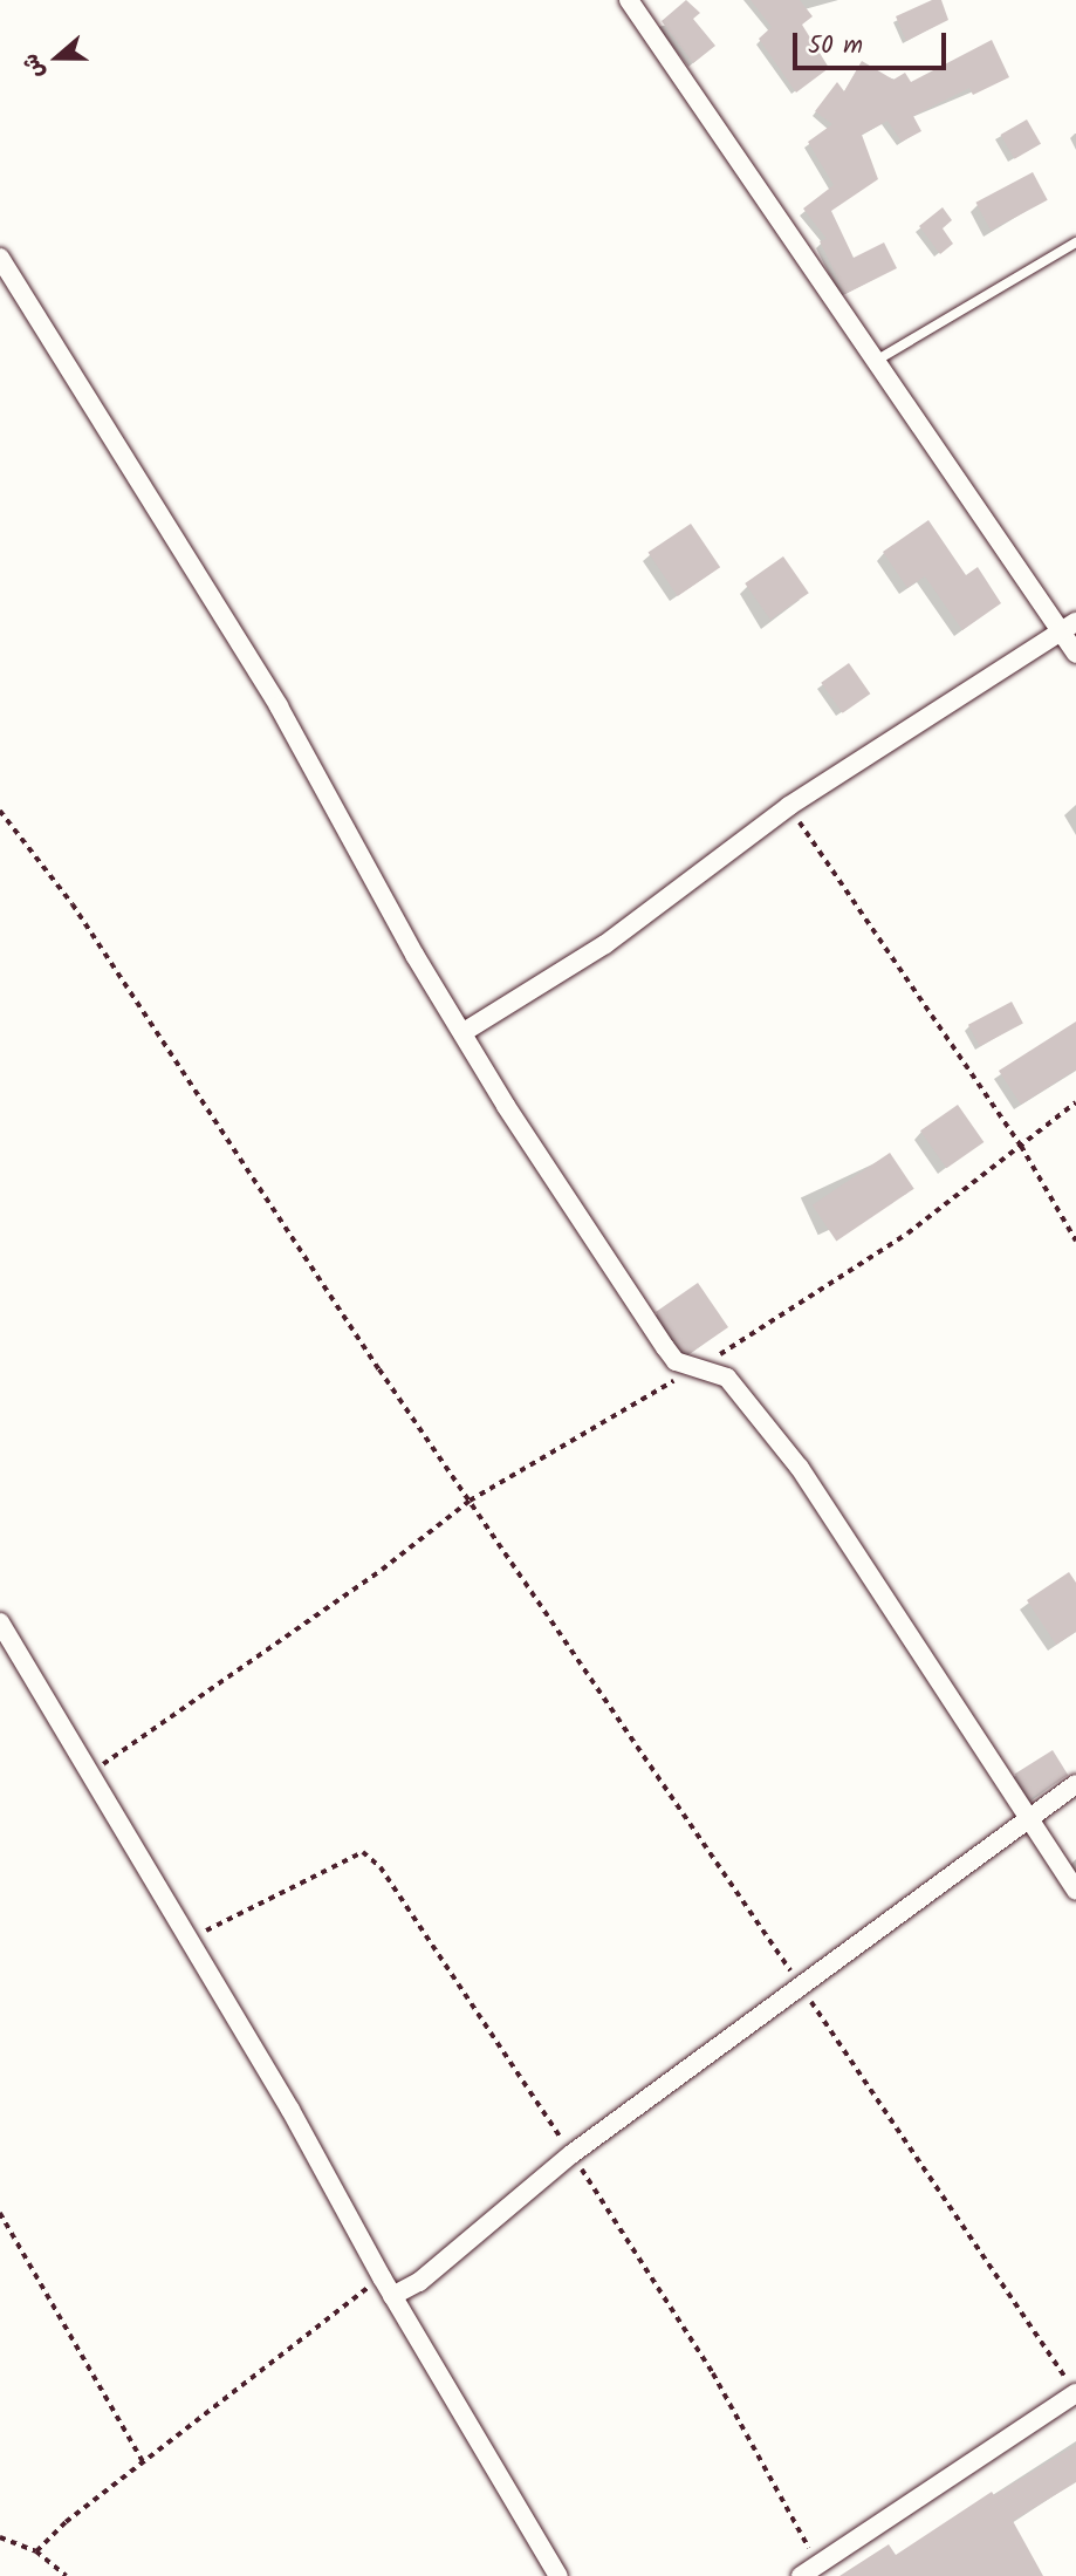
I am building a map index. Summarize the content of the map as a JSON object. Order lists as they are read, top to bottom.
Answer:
{
  "scale_bar": "50 m",
  "north": "left"
}
